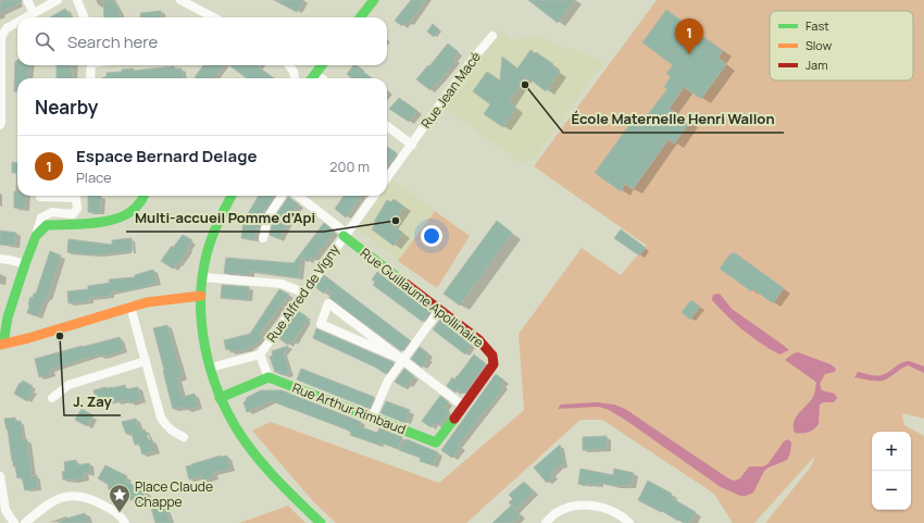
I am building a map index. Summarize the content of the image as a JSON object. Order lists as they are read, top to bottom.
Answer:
{
  "streets": {
    "street": [
      "Rue Jean Macé",
      "Rue Alfred de Vigny",
      "Rue Guillaume Apollinaire",
      "Rue Arthur Rimbaud"
    ]
  },
  "crossings": [
    ["Rue Alfred de Vigny", "Rue Guillaume Apollinaire"],
    ["Rue Guillaume Apollinaire", "Rue Arthur Rimbaud"]
  ],
  "places": {
    "other": ["École Maternelle Henri Wallon", "Multi-accueil Pomme d’Api", "J. Zay"],
    "place": ["Place Claude Chappe"]
  },
  "legend": ["Fast", "Slow", "Jam"],
  "page": {
    "search": "Search here",
    "pins": "1",
    "heading": "Nearby",
    "list": [
      {
        "mark": "1",
        "name": "Espace Bernard Delage",
        "note": "Place",
        "value": "200 m"
      }
    ],
    "map_buttons": ["+", "−"]
  }
}
